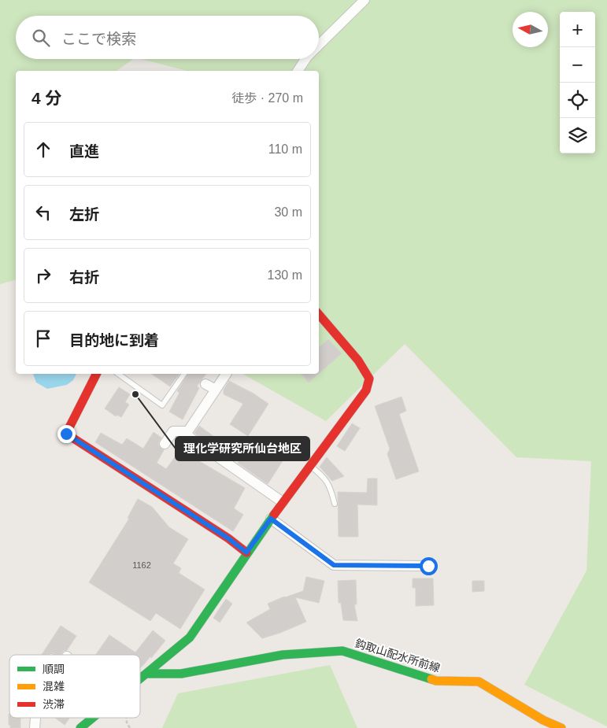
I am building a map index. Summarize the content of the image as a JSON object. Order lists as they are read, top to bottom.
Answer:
{
  "streets": {
    "street": ["鈎取山配水所前線"]
  },
  "places": ["理化学研究所仙台地区"],
  "house_numbers": ["1162"],
  "legend": ["順調", "混雑", "渋滞"],
  "north": "left",
  "page": {
    "map_buttons": ["+", "−"],
    "search": "ここで検索",
    "heading": ["4 分", "徒歩 · 270 m"],
    "list": [
      ["直進", "110 m"],
      ["左折", "30 m"],
      ["右折", "130 m"],
      "目的地に到着"
    ]
  }
}
